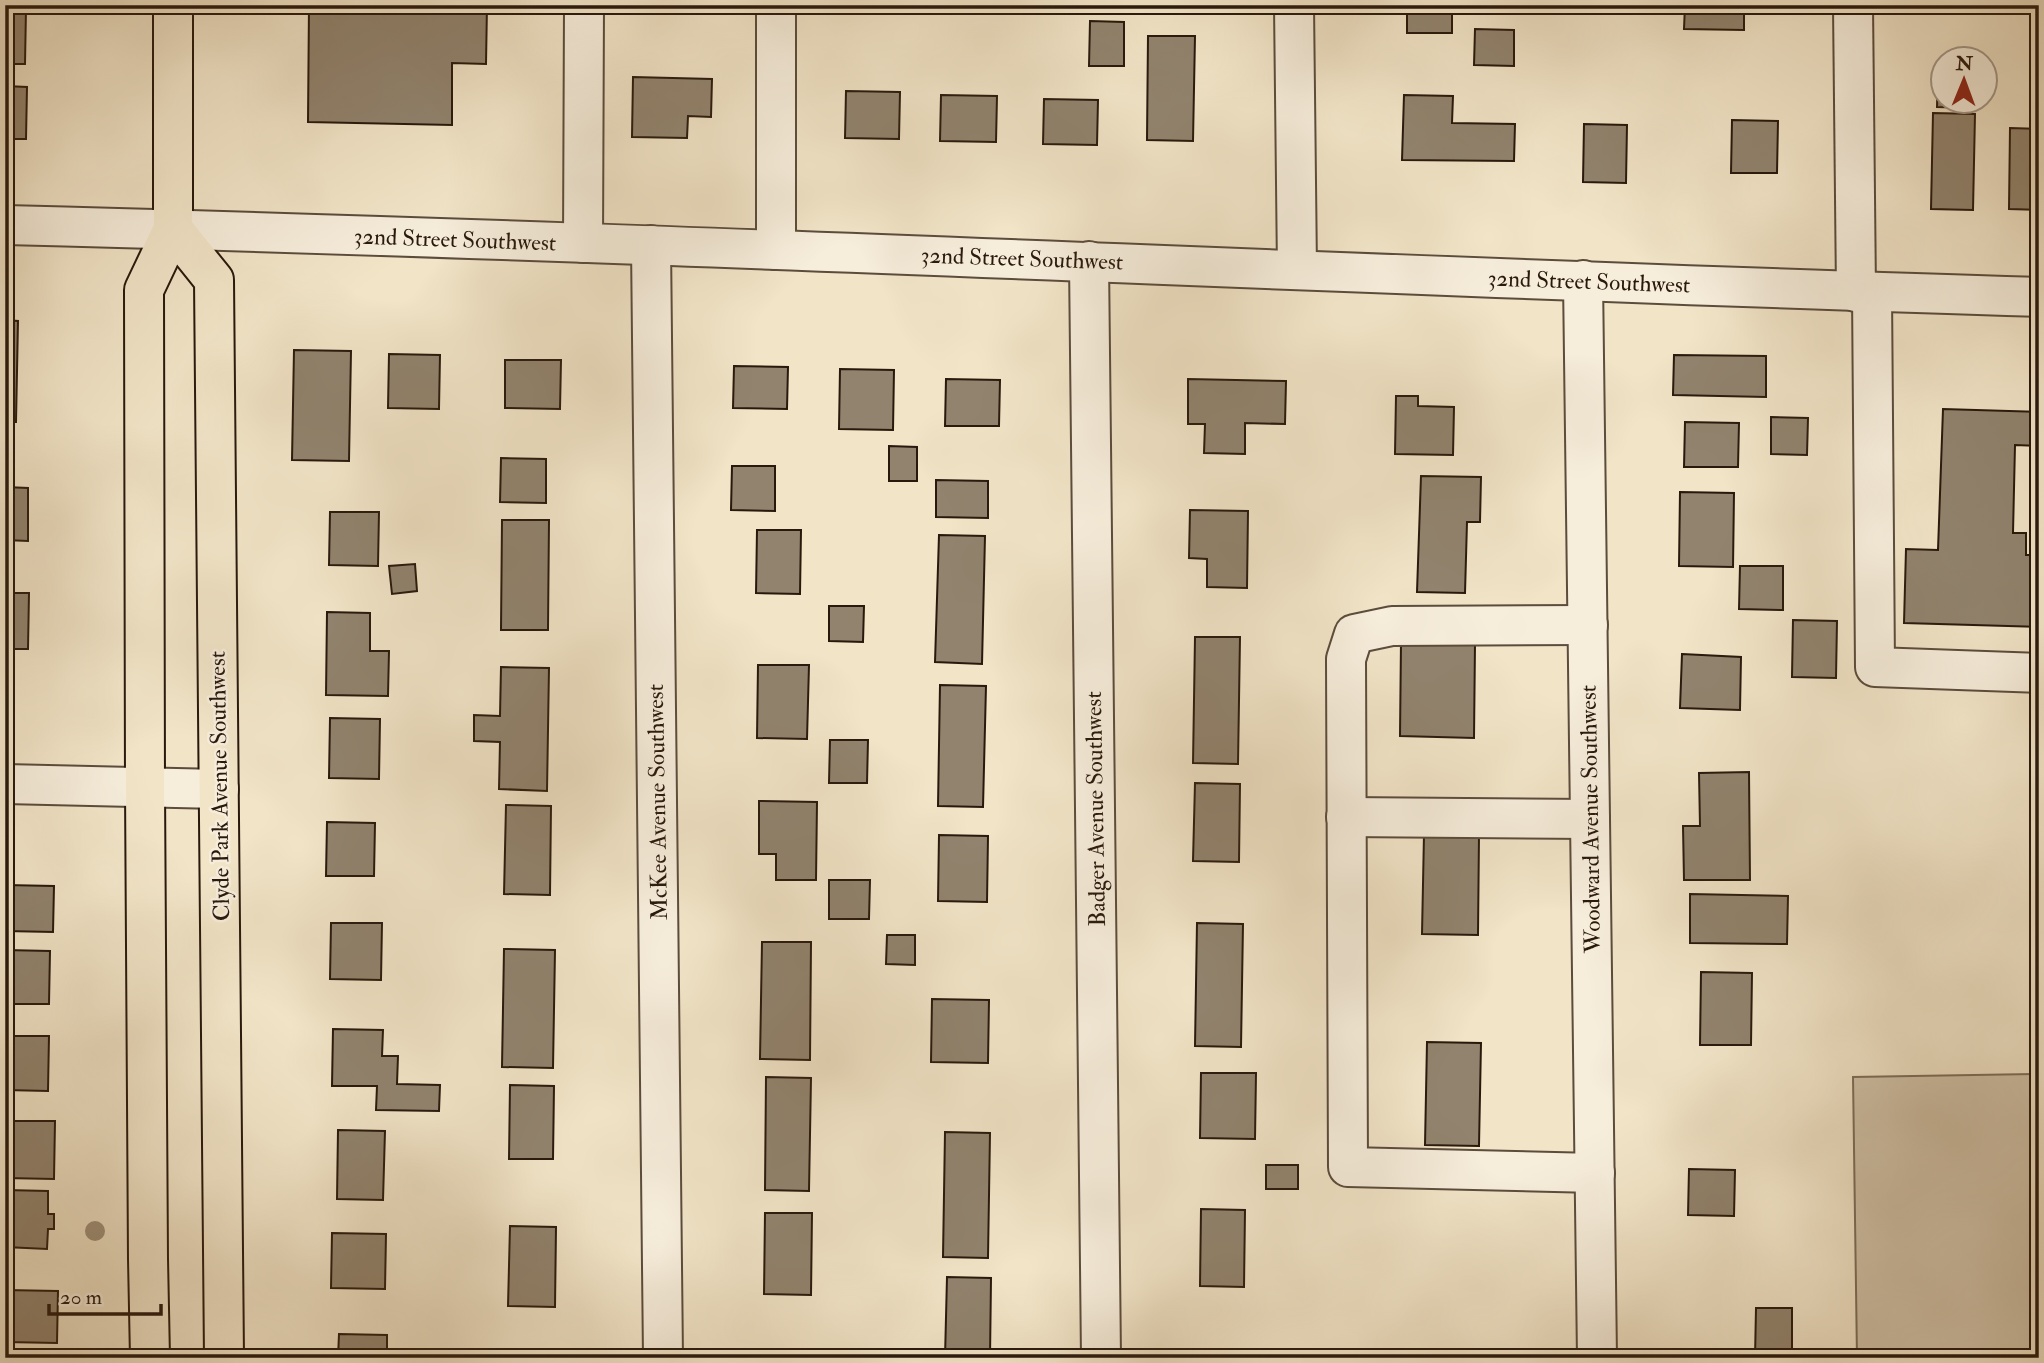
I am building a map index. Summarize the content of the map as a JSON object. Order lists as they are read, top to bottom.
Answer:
{
  "streets": {
    "main road": ["Clyde Park Avenue Southwest"],
    "street": [
      "32nd Street Southwest",
      "McKee Avenue Southwest",
      "Badger Avenue Southwest",
      "Woodward Avenue Southwest"
    ]
  },
  "crossings": [
    ["32nd Street Southwest", "Clyde Park Avenue Southwest"],
    ["32nd Street Southwest", "McKee Avenue Southwest"],
    ["32nd Street Southwest", "Badger Avenue Southwest"],
    ["32nd Street Southwest", "Woodward Avenue Southwest"]
  ],
  "scale_bar": "20 m",
  "north": "top"
}
